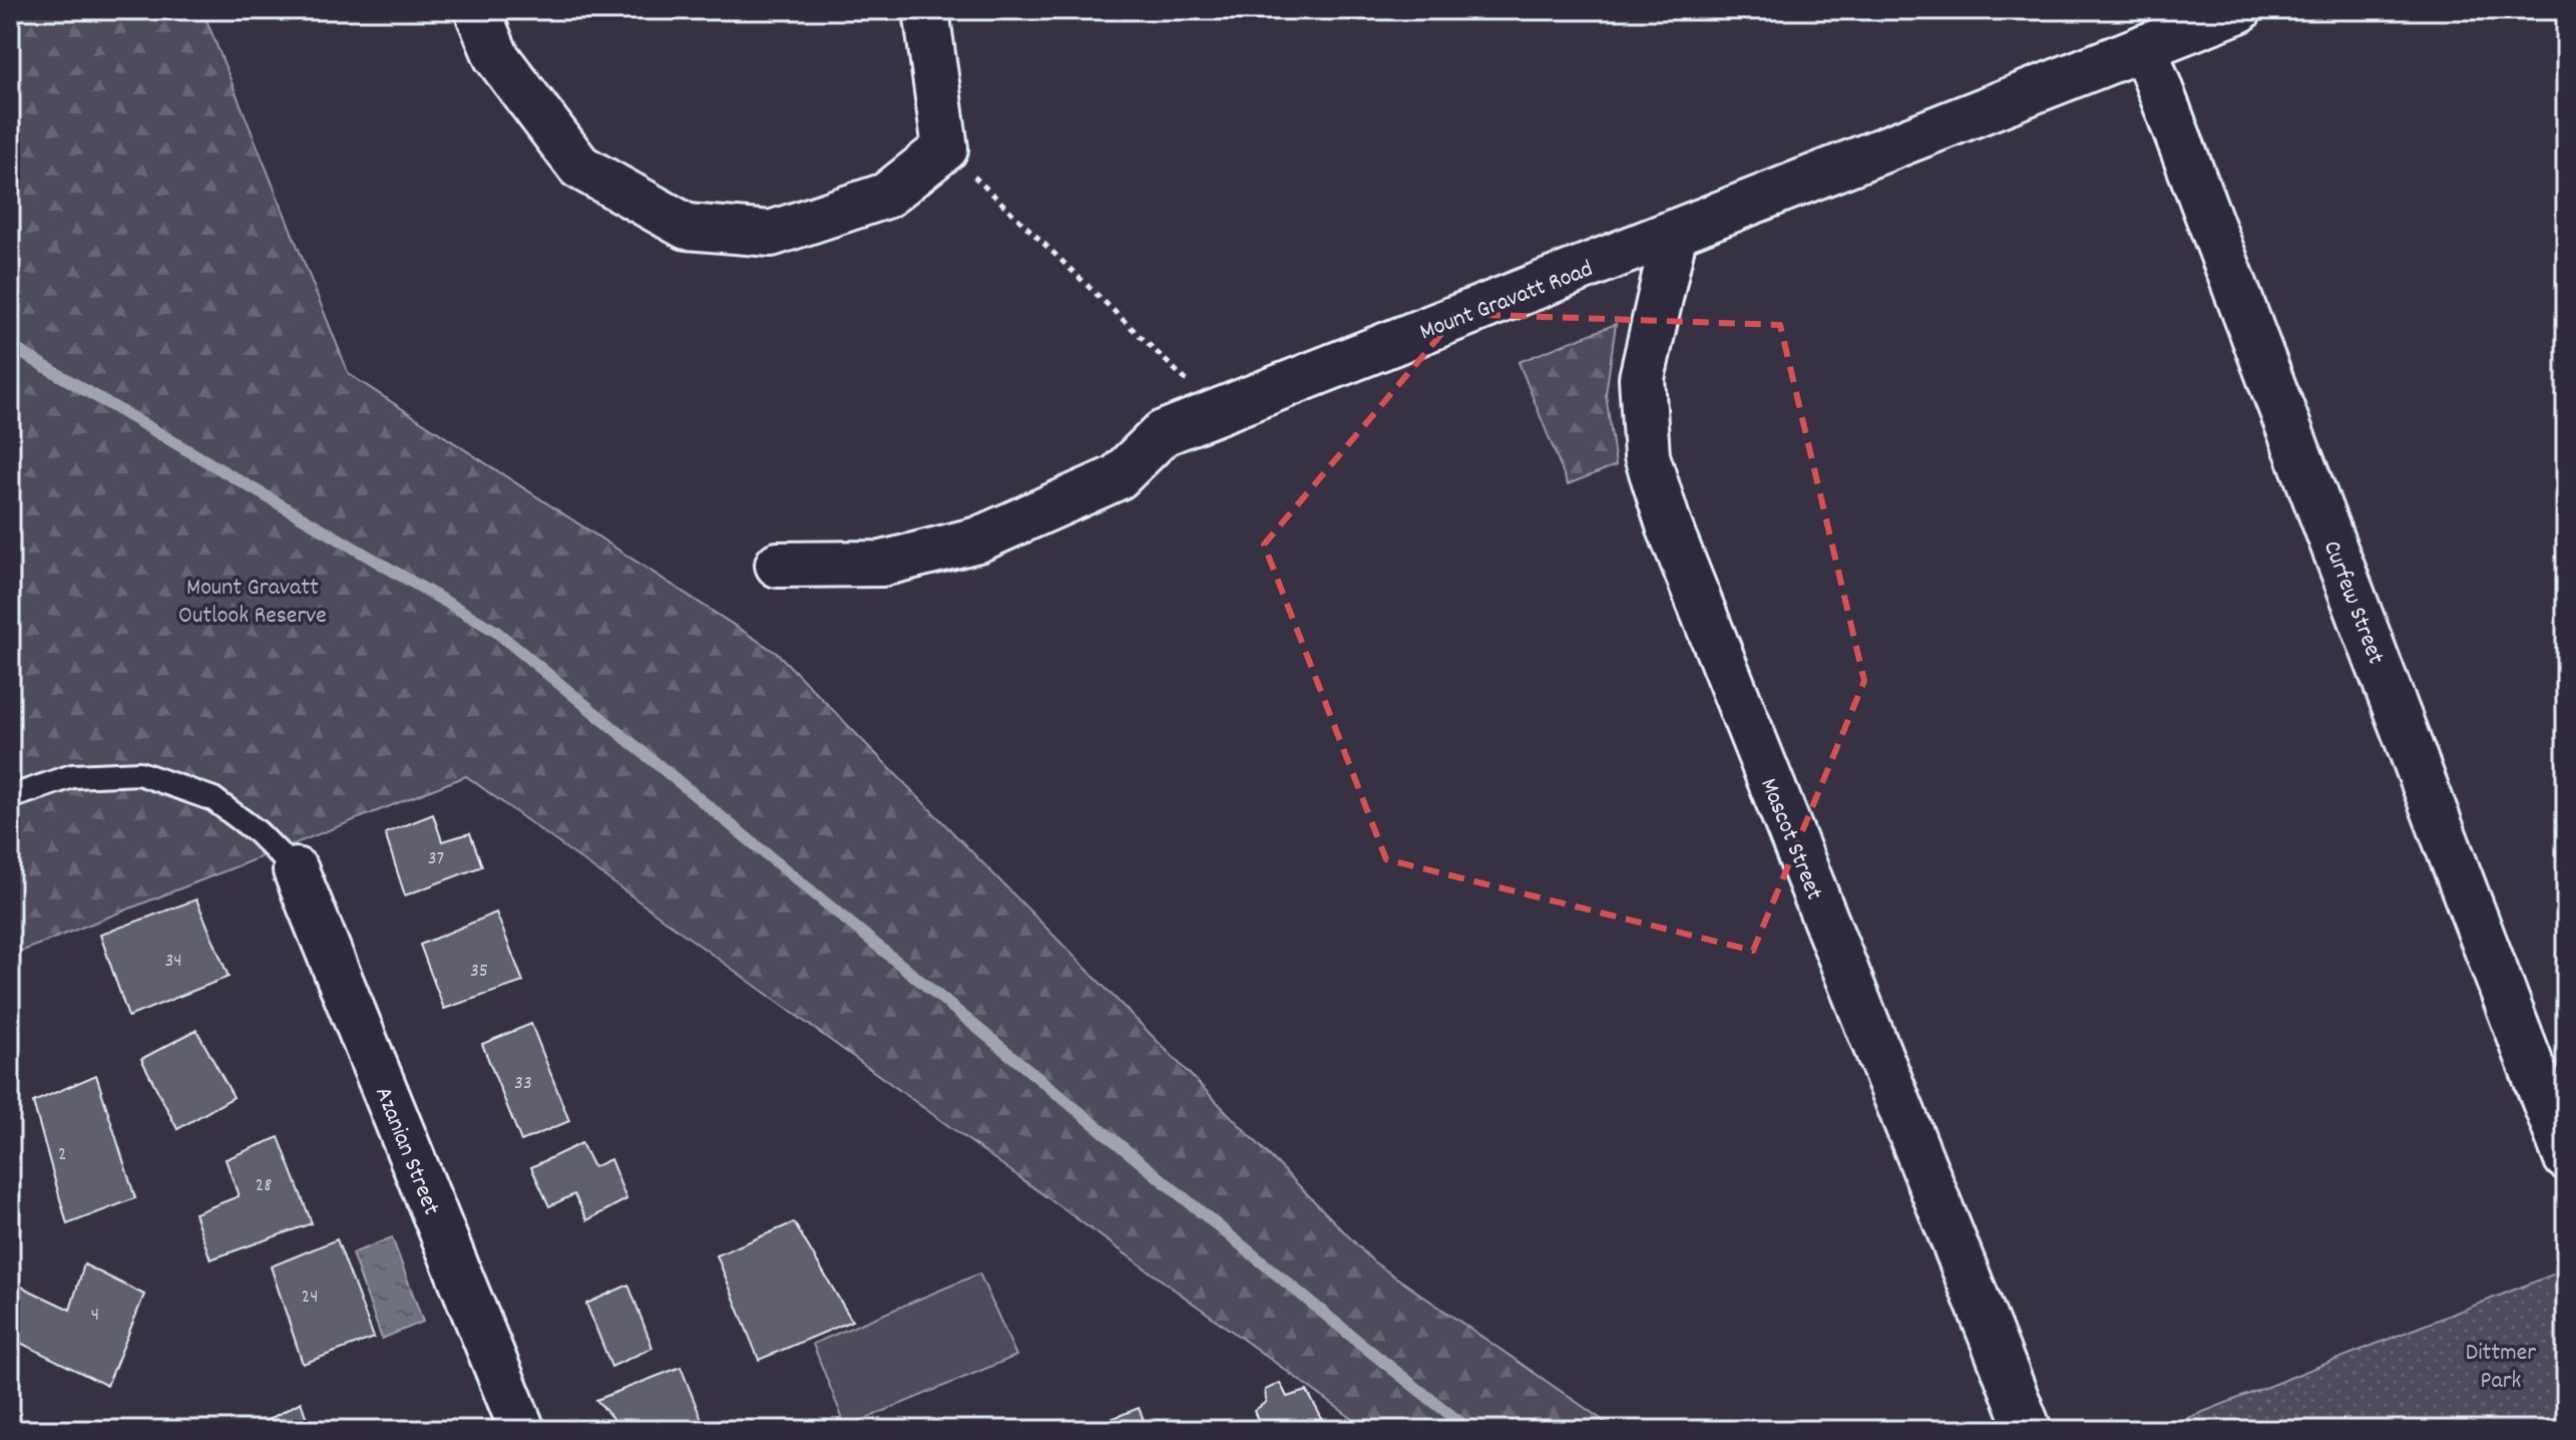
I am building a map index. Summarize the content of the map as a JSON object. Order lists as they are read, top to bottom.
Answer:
{
  "streets": {
    "street": [
      "Mount Gravatt Road",
      "Curfew Street",
      "Mascot Street",
      "Azanian Street"
    ]
  },
  "crossings": [
    ["Mount Gravatt Road", "Curfew Street"],
    ["Mount Gravatt Road", "Mascot Street"]
  ],
  "parks": ["Mount Gravatt Outlook Reserve", "Dittmer Park"],
  "house_numbers": [
    "37",
    "34",
    "35",
    "33",
    "2",
    "28",
    "24",
    "4"
  ]
}
